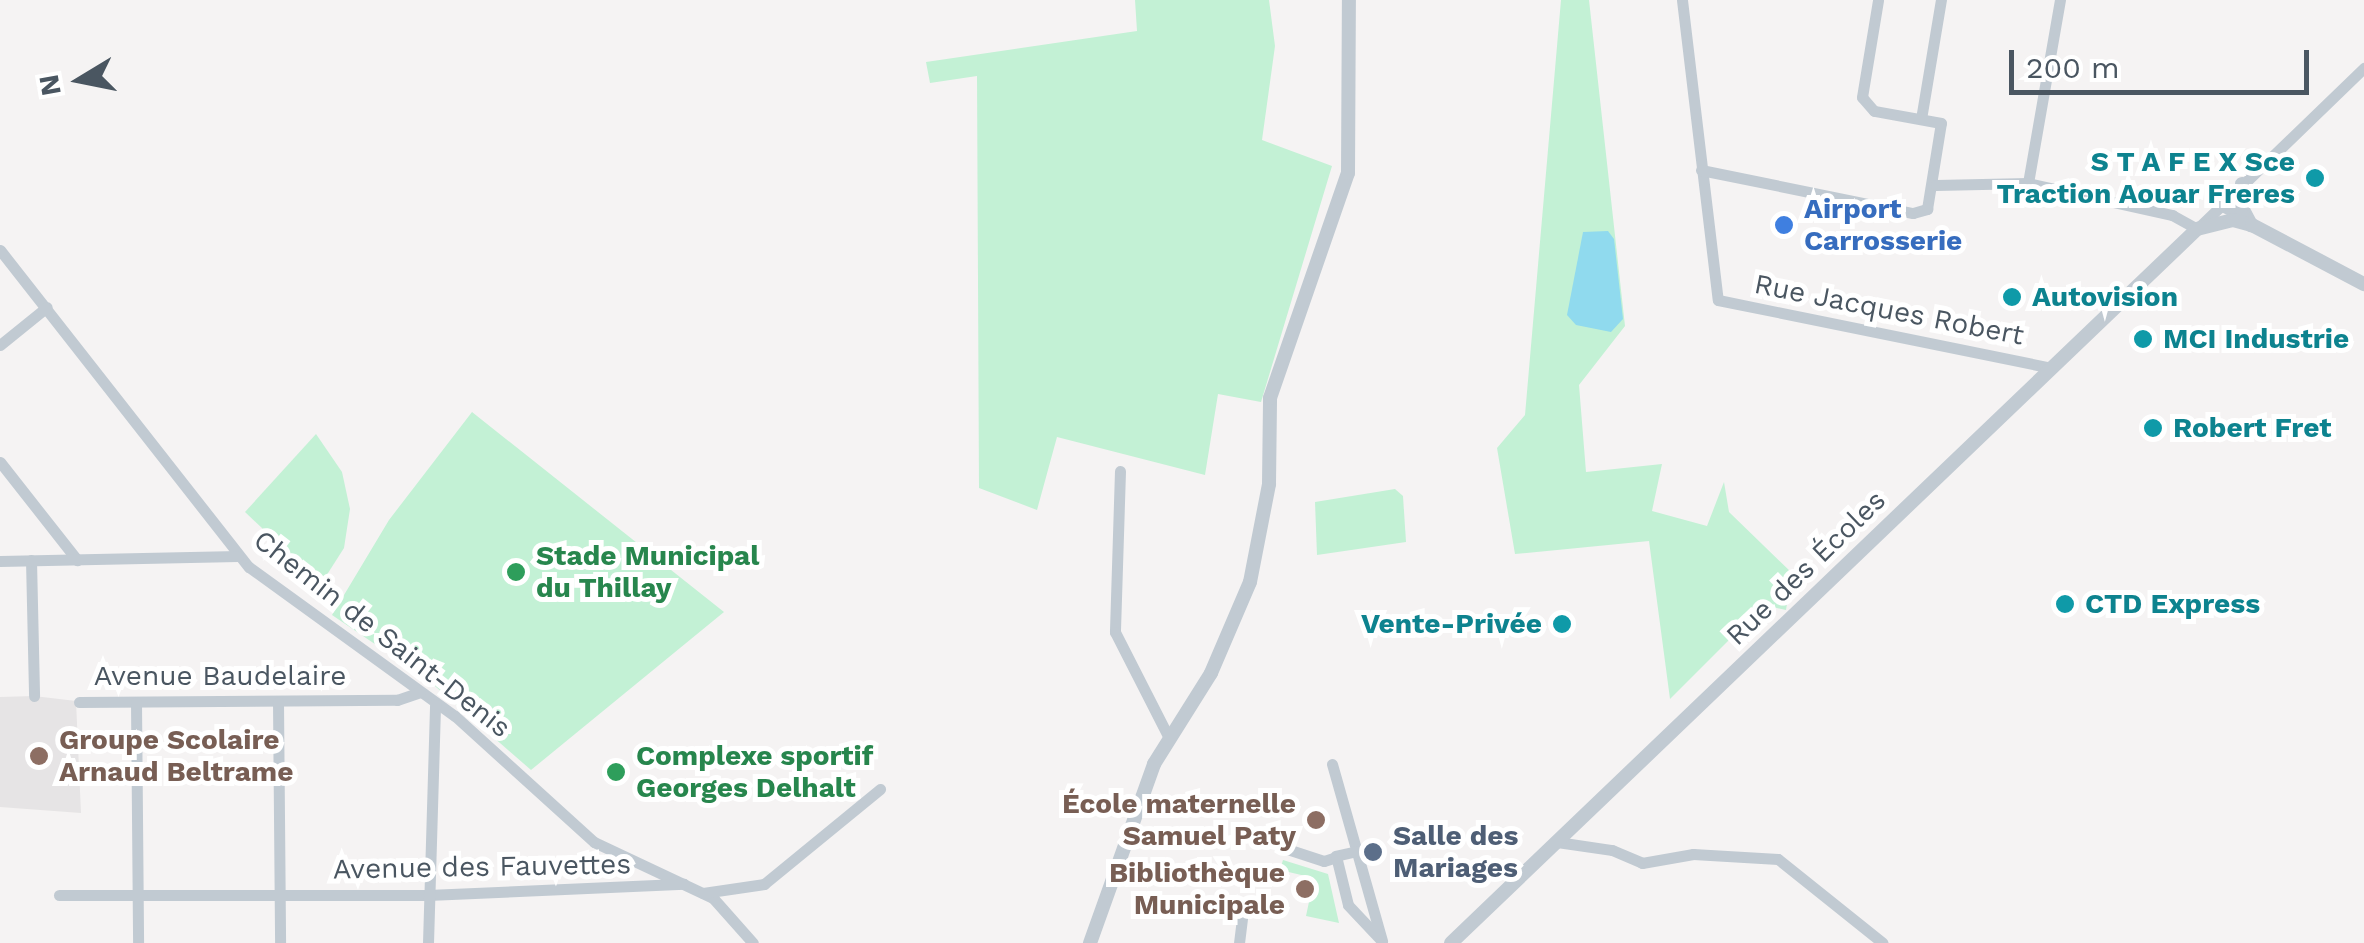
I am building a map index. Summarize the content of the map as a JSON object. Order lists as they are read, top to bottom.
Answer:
{
  "streets": {
    "street": [
      "Rue Jacques Robert",
      "Rue des Écoles",
      "Chemin de Saint-Denis",
      "Avenue Baudelaire",
      "Avenue des Fauvettes"
    ]
  },
  "crossings": [
    ["Rue Jacques Robert", "Rue des Écoles"],
    ["Chemin de Saint-Denis", "Avenue Baudelaire"],
    ["Chemin de Saint-Denis", "Avenue des Fauvettes"]
  ],
  "places": [
    "S T A F E X Sce Traction Aouar Freres",
    "Airport Carrosserie",
    "Autovision",
    "MCI Industrie",
    "Robert Fret",
    "Stade Municipal du Thillay",
    "CTD Express",
    "Vente-Privée",
    "Groupe Scolaire Arnaud Beltrame",
    "Complexe sportif Georges Delhalt",
    "École maternelle Samuel Paty",
    "Salle des Mariages",
    "Bibliothèque Municipale"
  ],
  "scale_bar": "200 m",
  "north": "left"
}
